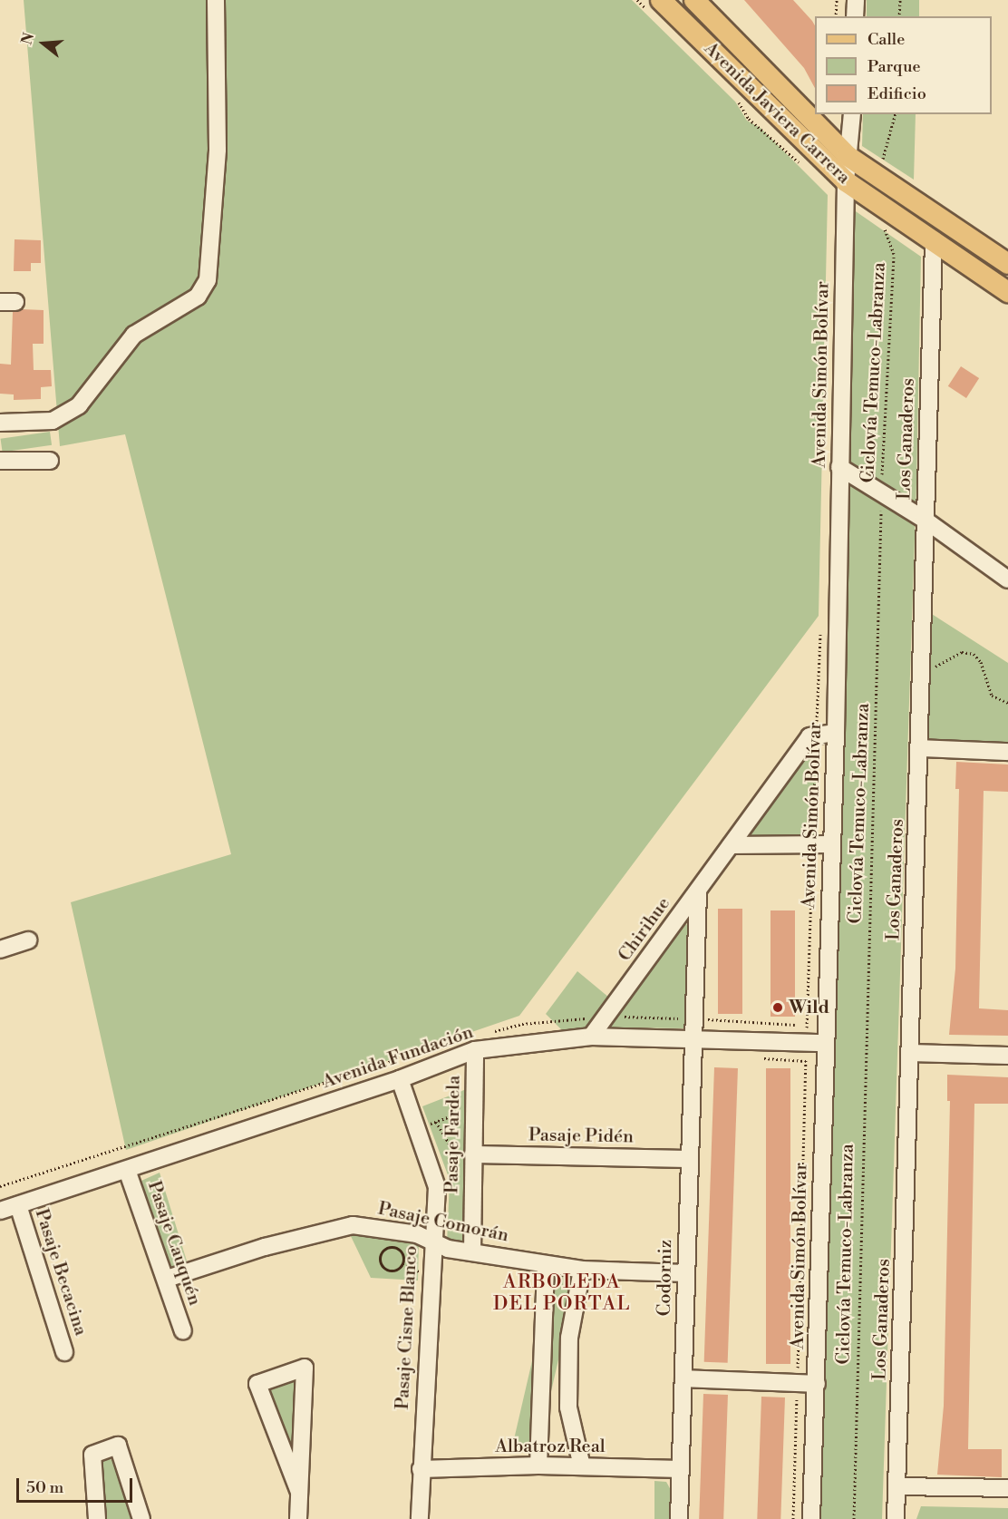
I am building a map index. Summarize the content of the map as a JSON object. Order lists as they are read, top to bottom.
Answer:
{
  "streets": {
    "main road": ["Avenida Javiera Carrera"],
    "street": [
      "Avenida Simón Bolívar",
      "Los Ganaderos",
      "Chirihue",
      "Avenida Fundación",
      "Pasaje Fardela",
      "Pasaje Pidén",
      "Pasaje Comorán",
      "Pasaje Cauquén",
      "Pasaje Becacina",
      "Codorniz",
      "Pasaje Cisne Blanco",
      "Albatroz Real"
    ],
    "path": ["Ciclovía Temuco-Labranza"]
  },
  "crossings": [
    ["Avenida Javiera Carrera", "Ciclovía Temuco-Labranza"],
    ["Avenida Javiera Carrera", "Avenida Simón Bolívar"],
    ["Avenida Javiera Carrera", "Los Ganaderos"],
    ["Avenida Simón Bolívar", "Chirihue"],
    ["Avenida Simón Bolívar", "Avenida Fundación"],
    ["Chirihue", "Avenida Fundación"],
    ["Chirihue", "Codorniz"],
    ["Avenida Fundación", "Pasaje Fardela"],
    ["Avenida Fundación", "Pasaje Cauquén"],
    ["Avenida Fundación", "Pasaje Becacina"],
    ["Avenida Fundación", "Codorniz"],
    ["Avenida Fundación", "Pasaje Cisne Blanco"],
    ["Pasaje Fardela", "Pasaje Pidén"],
    ["Pasaje Fardela", "Pasaje Comorán"],
    ["Pasaje Pidén", "Codorniz"],
    ["Pasaje Comorán", "Pasaje Cauquén"],
    ["Pasaje Comorán", "Codorniz"],
    ["Pasaje Comorán", "Pasaje Cisne Blanco"],
    ["Codorniz", "Albatroz Real"],
    ["Pasaje Cisne Blanco", "Albatroz Real"]
  ],
  "districts": ["ARBOLEDA DEL PORTAL"],
  "places": ["Wild"],
  "legend": ["Calle", "Parque", "Edificio"],
  "scale_bar": "50 m",
  "north": "left"
}
